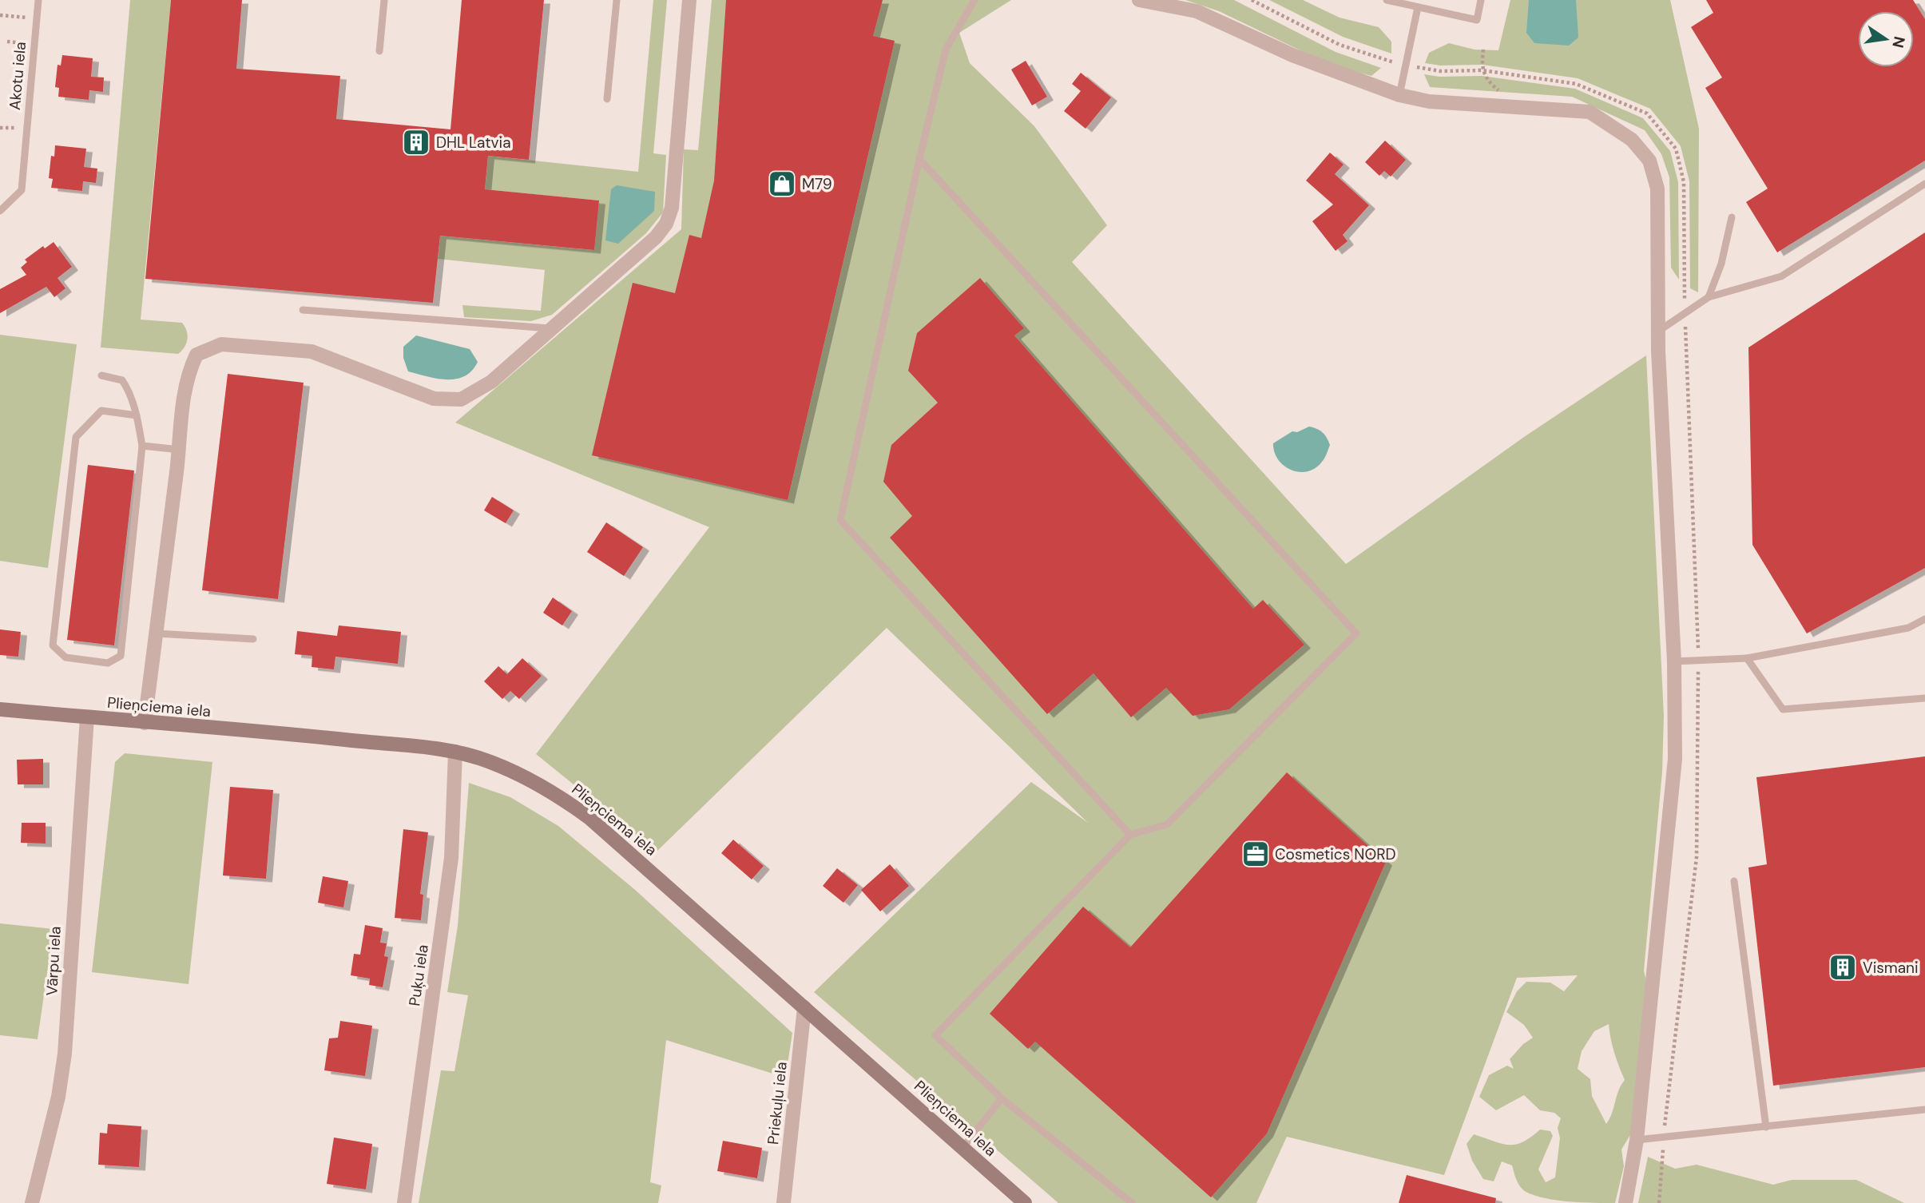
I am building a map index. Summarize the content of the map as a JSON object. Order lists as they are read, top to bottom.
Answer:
{
  "streets": {
    "main road": ["Plieņciema iela"],
    "street": ["Vārpu iela", "Puķu iela", "Priekuļu iela"],
    "lane": ["Akotu iela"]
  },
  "crossings": [
    ["Plieņciema iela", "Vārpu iela"],
    ["Plieņciema iela", "Puķu iela"],
    ["Plieņciema iela", "Priekuļu iela"]
  ],
  "places": {
    "building": ["DHL Latvia", "Vismani"],
    "shop": ["M79"],
    "office": ["Cosmetics NORD"]
  },
  "north": "right"
}
